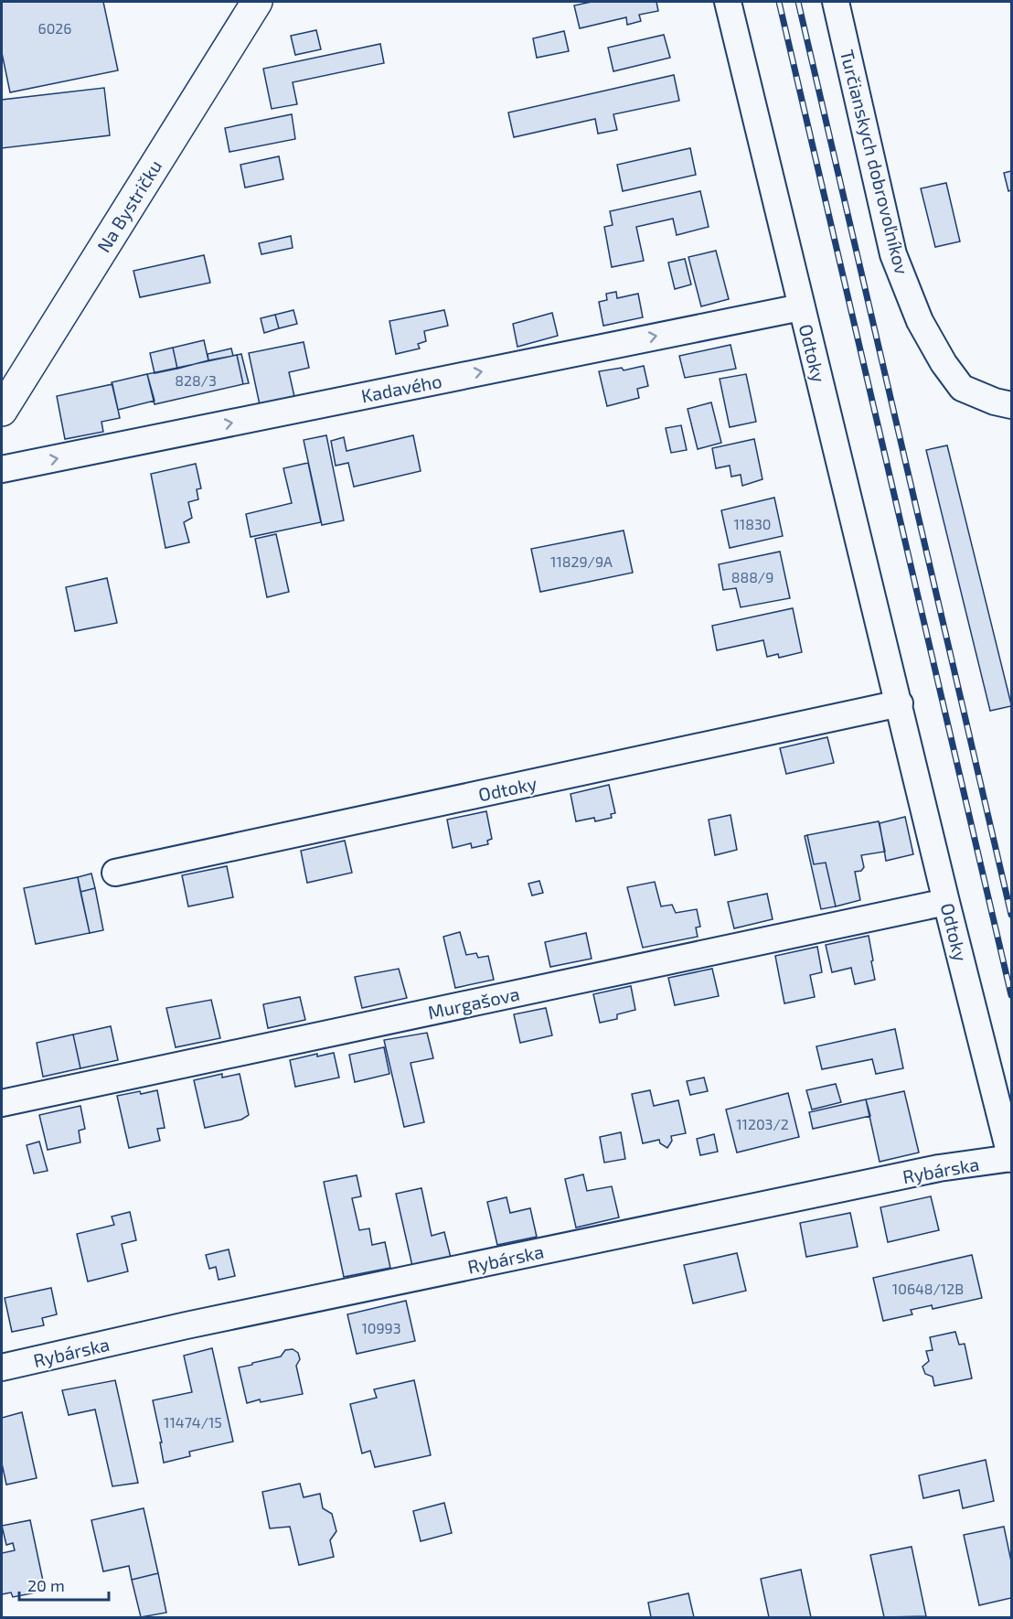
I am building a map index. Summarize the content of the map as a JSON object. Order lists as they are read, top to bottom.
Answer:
{
  "streets": {
    "street": [
      "Turčianskych dobrovoľníkov",
      "Na Bystričku",
      "Odtoky",
      "Kadavého",
      "Murgašova",
      "Rybárska"
    ]
  },
  "crossings": [
    ["Odtoky", "Kadavého"],
    ["Odtoky", "Murgašova"],
    ["Odtoky", "Rybárska"]
  ],
  "one_way": ["Kadavého"],
  "house_numbers": [
    "6026",
    "828/3",
    "11830",
    "11829/9A",
    "888/9",
    "11203/2",
    "10648/12B",
    "10993",
    "11474/15"
  ],
  "scale_bar": "20 m"
}
